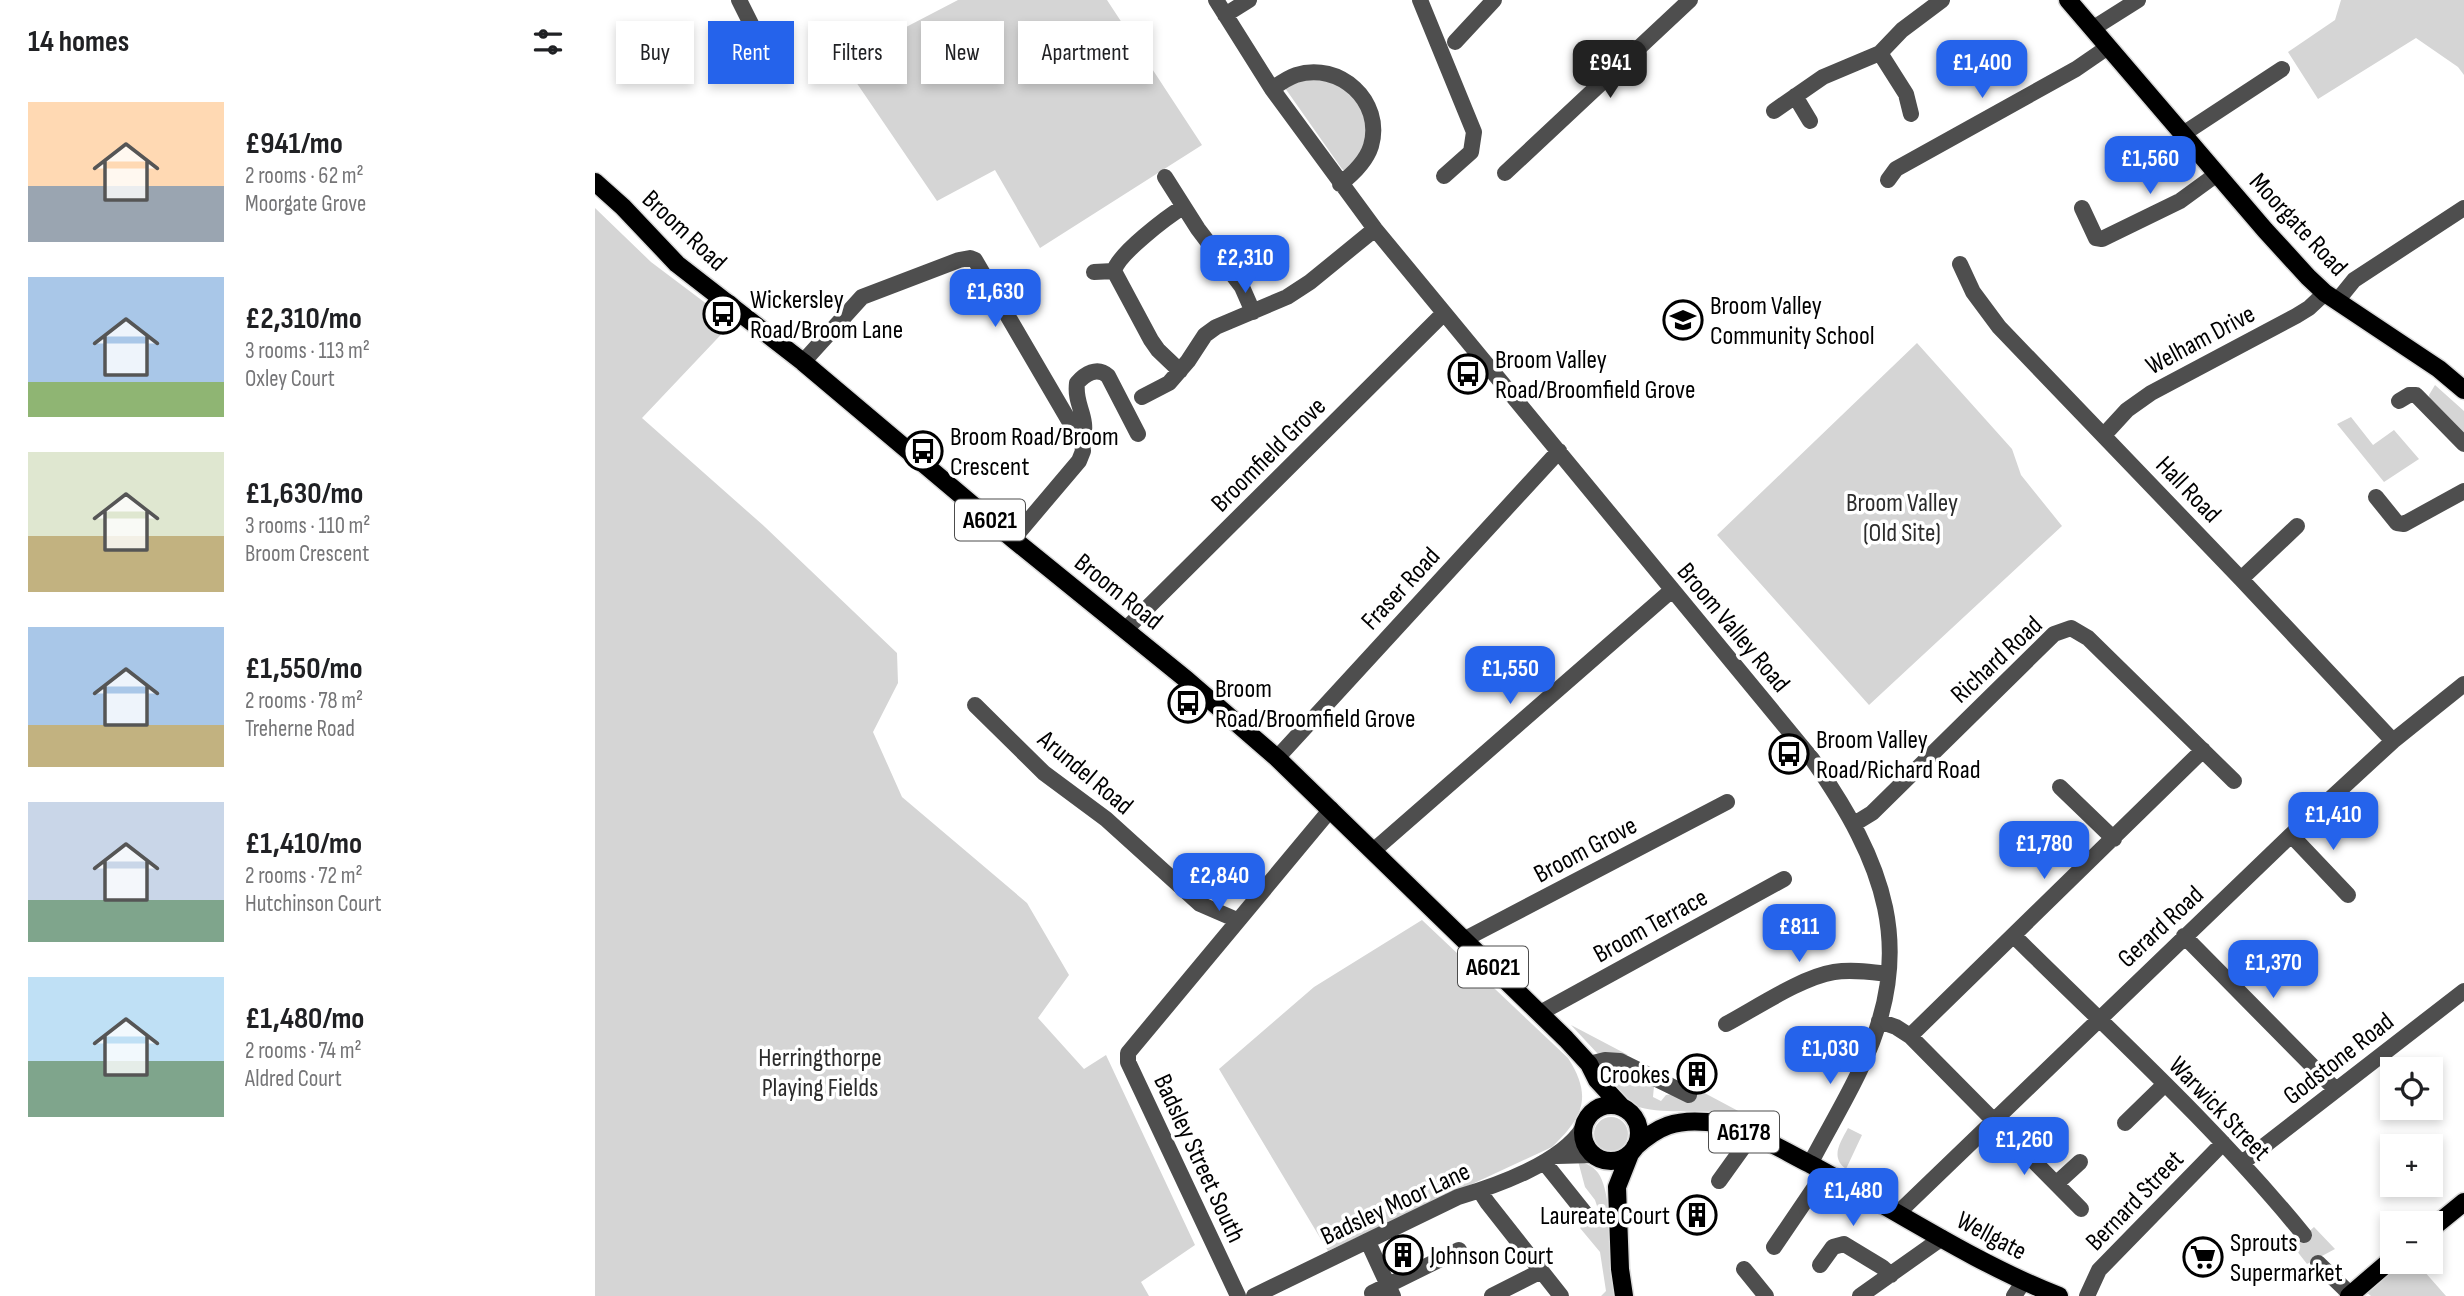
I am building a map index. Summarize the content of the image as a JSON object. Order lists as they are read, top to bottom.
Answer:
{
  "streets": {
    "main road": [
      "Moorgate Road",
      "Broom Road",
      "A6021",
      "A6178",
      "Wellgate"
    ],
    "street": [
      "Welham Drive",
      "Broomfield Grove",
      "Hall Road",
      "Fraser Road",
      "Broom Valley Road",
      "Richard Road",
      "Arundel Road",
      "Broom Grove",
      "Broom Terrace",
      "Gerard Road",
      "Godstone Road",
      "Warwick Street",
      "Badsley Street South",
      "Bernard Street",
      "Badsley Moor Lane"
    ]
  },
  "crossings": [
    ["Moorgate Road", "Welham Drive"],
    ["Broom Road", "Broomfield Grove"],
    ["Broom Road", "Fraser Road"],
    ["Broom Road", "Broom Grove"],
    ["Broom Road", "Broom Terrace"],
    ["Broom Road", "Badsley Moor Lane"],
    ["Broom Road", "Wellgate"],
    ["Welham Drive", "Hall Road"],
    ["Broomfield Grove", "Broom Valley Road"],
    ["Hall Road", "Gerard Road"],
    ["Fraser Road", "Broom Valley Road"],
    ["Broom Valley Road", "Richard Road"],
    ["Broom Valley Road", "Wellgate"],
    ["Arundel Road", "Badsley Street South"],
    ["Gerard Road", "Warwick Street"],
    ["Gerard Road", "Wellgate"],
    ["Godstone Road", "Warwick Street"],
    ["Warwick Street", "Bernard Street"],
    ["Badsley Moor Lane", "Wellgate"]
  ],
  "parks": ["Broom Valley (Old Site)", "Herringthorpe Playing Fields"],
  "places": {
    "bus stop": [
      "Wickersley Road/Broom Lane",
      "Broom Valley Road/Broomfield Grove",
      "Broom Road/Broom Crescent",
      "Broom Road/Broomfield Grove",
      "Broom Valley Road/Richard Road"
    ],
    "school or university": ["Broom Valley Community School"],
    "building": ["Crookes", "Laureate Court", "Johnson Court"],
    "supermarket": ["Sprouts Supermarket"]
  },
  "page": {
    "heading": "14 homes",
    "chip": [
      "Buy",
      "Rent",
      "Filters",
      "New",
      "Apartment"
    ],
    "price": [
      "£941",
      "£1,400",
      "£1,560",
      "£2,310",
      "£1,630",
      "£1,550",
      "£1,410",
      "£1,780",
      "£2,840",
      "£811",
      "£1,370",
      "£1,030",
      "£1,260",
      "£1,480"
    ],
    "list": [
      {
        "name": "£941/mo",
        "note": "2 rooms · 62 m² · Moorgate Grove"
      },
      {
        "name": "£2,310/mo",
        "note": "3 rooms · 113 m² · Oxley Court"
      },
      {
        "name": "£1,630/mo",
        "note": "3 rooms · 110 m² · Broom Crescent"
      },
      {
        "name": "£1,550/mo",
        "note": "2 rooms · 78 m² · Treherne Road"
      },
      {
        "name": "£1,410/mo",
        "note": "2 rooms · 72 m² · Hutchinson Court"
      },
      {
        "name": "£1,480/mo",
        "note": "2 rooms · 74 m² · Aldred Court"
      }
    ],
    "map_buttons": ["+", "−"]
  }
}
